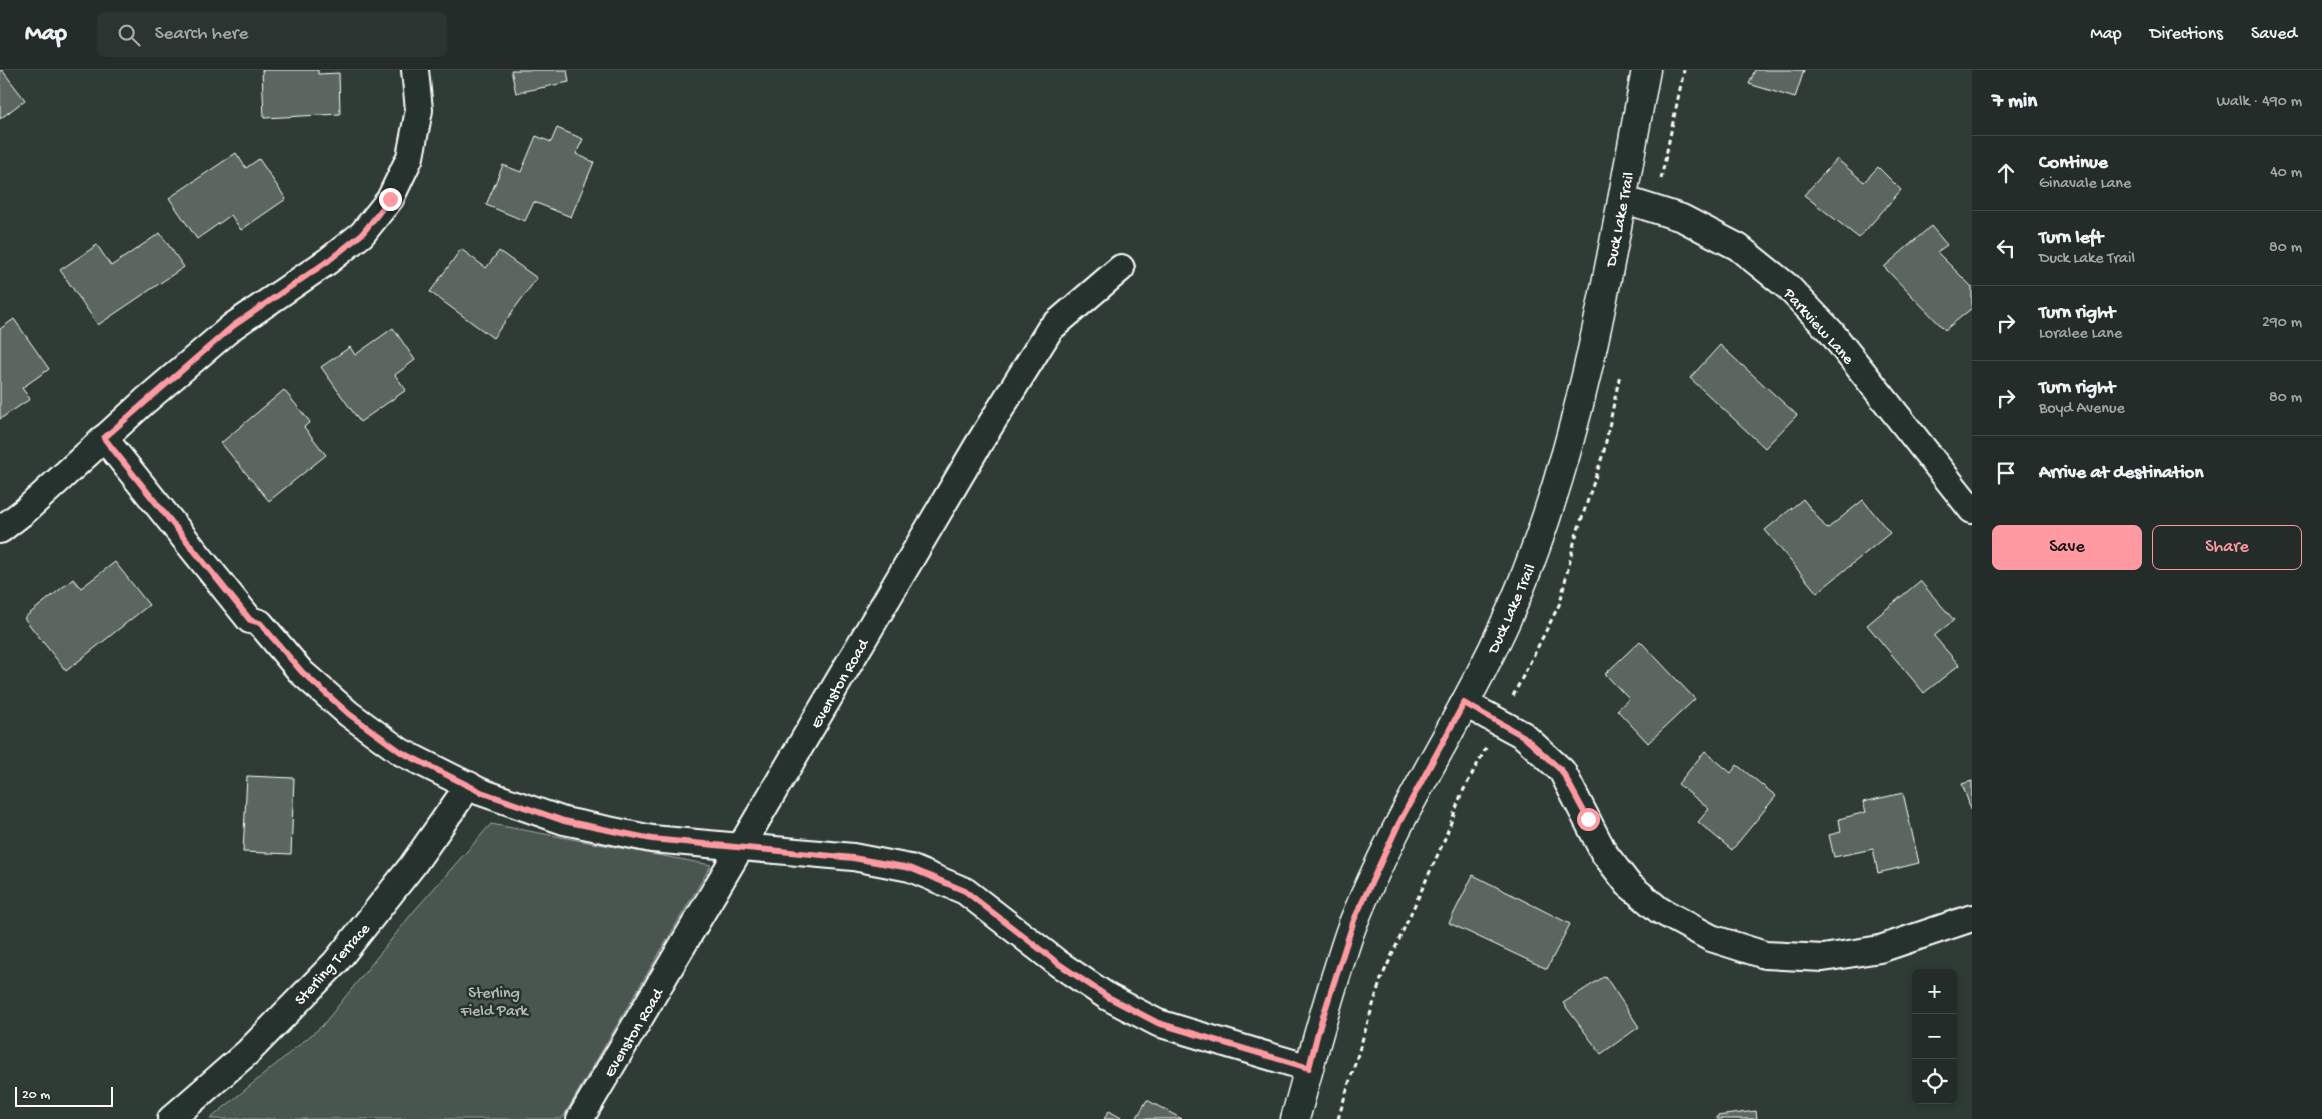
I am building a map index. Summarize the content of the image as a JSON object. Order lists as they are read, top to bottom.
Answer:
{
  "streets": {
    "street": [
      "Duck Lake Trail",
      "Parkview Lane",
      "Evenston Road",
      "Sterling Terrace"
    ]
  },
  "crossings": [
    ["Duck Lake Trail", "Parkview Lane"]
  ],
  "parks": ["Sterling Field Park"],
  "scale_bar": "20 m",
  "page": {
    "header": "Map",
    "search": "Search here",
    "nav": ["Map", "Directions", "Saved"],
    "heading": ["7 min", "Walk · 490 m"],
    "list": [
      ["Continue", "Ginavale Lane", "40 m"],
      ["Turn left", "Duck Lake Trail", "80 m"],
      ["Turn right", "Loralee Lane", "290 m"],
      ["Turn right", "Boyd Avenue", "80 m"],
      "Arrive at destination"
    ],
    "buttons": ["Save", "Share"],
    "map_buttons": ["+", "−"],
    "scale": "20 m"
  }
}
